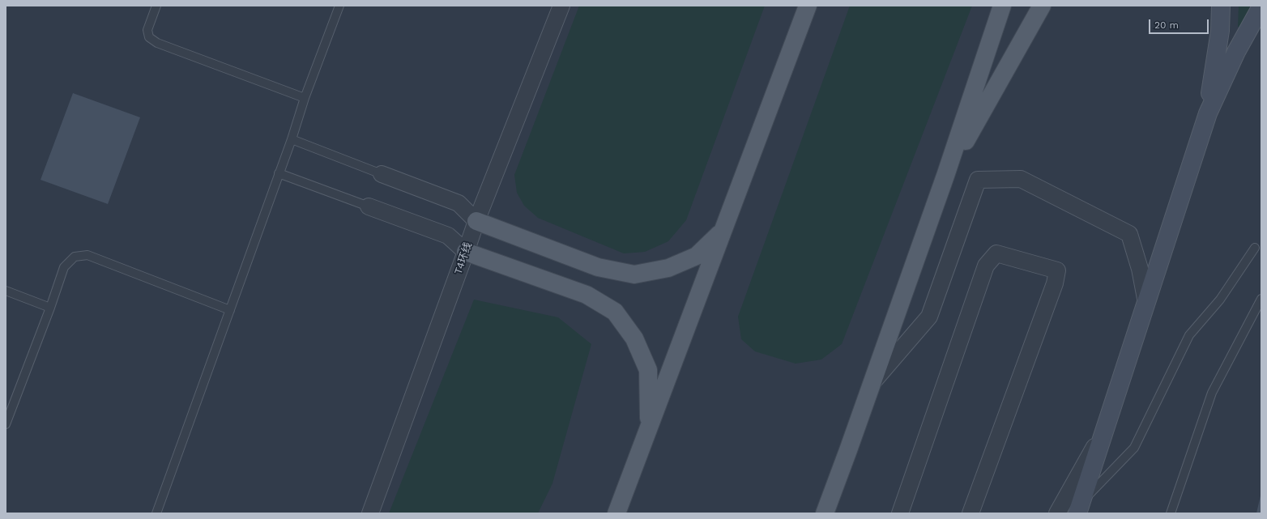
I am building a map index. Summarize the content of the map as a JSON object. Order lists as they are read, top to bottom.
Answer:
{
  "streets": {
    "street": ["T4环线"]
  },
  "scale_bar": "20 m"
}
